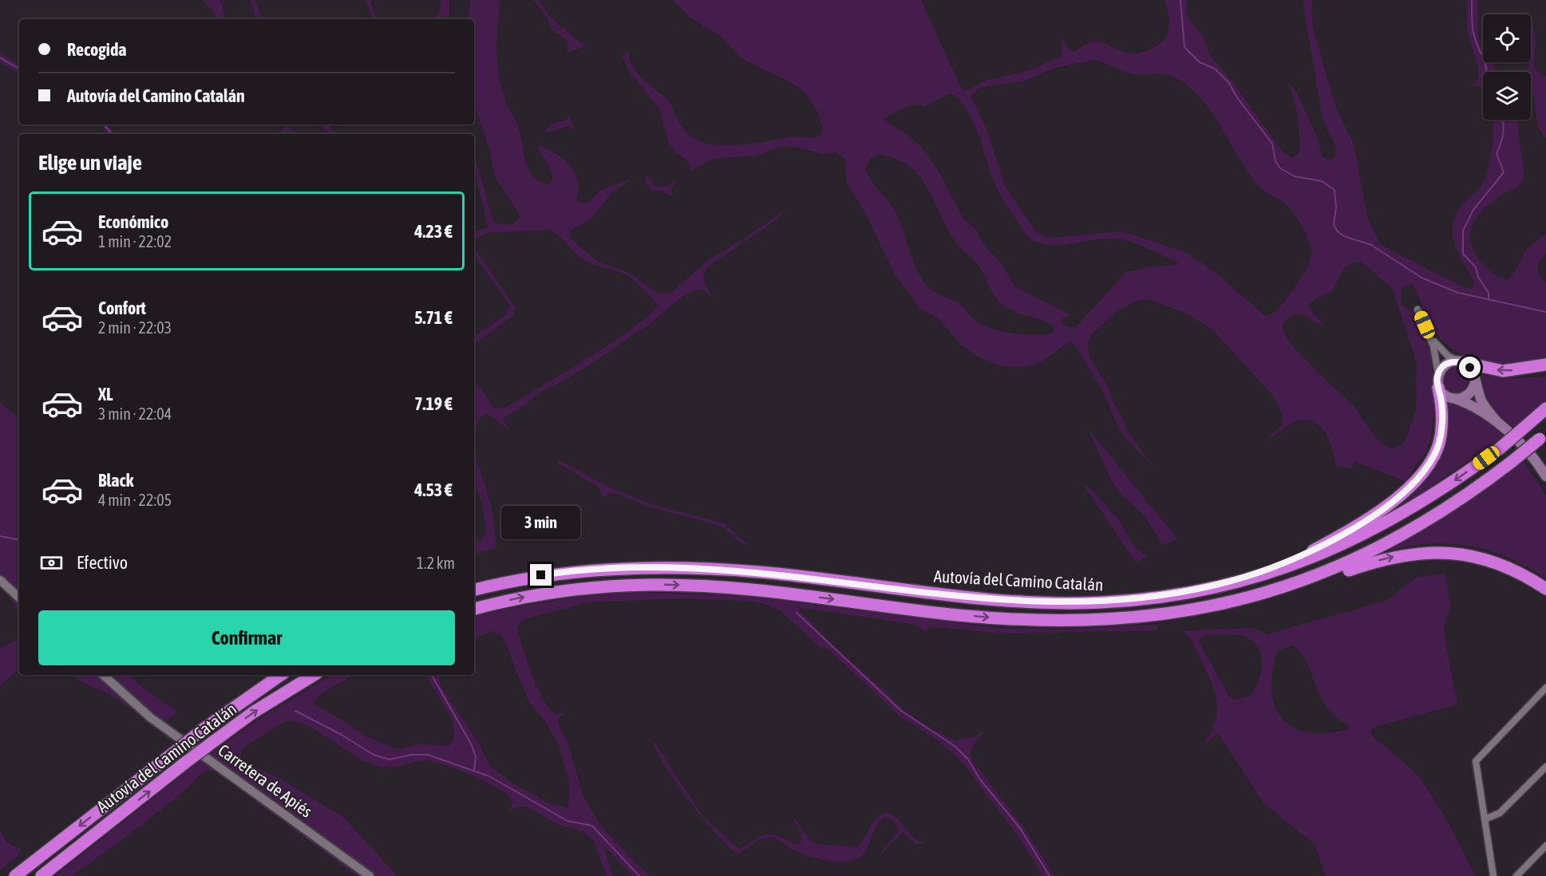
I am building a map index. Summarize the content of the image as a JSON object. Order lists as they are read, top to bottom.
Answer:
{
  "streets": {
    "highway": ["Autovía del Camino Catalán"],
    "street": ["Carretera de Apiés"]
  },
  "page": {
    "banner": ["Recogida", "Autovía del Camino Catalán"],
    "heading": "Elige un viaje",
    "list": [
      {
        "name": "Económico",
        "note": "1 min · 22:02",
        "value": "4.23 €"
      },
      {
        "name": "Confort",
        "note": "2 min · 22:03",
        "value": "5.71 €"
      },
      {
        "name": "XL",
        "note": "3 min · 22:04",
        "value": "7.19 €"
      },
      {
        "name": "Black",
        "note": "4 min · 22:05",
        "value": "4.53 €"
      }
    ],
    "bubble": "3 min",
    "pay": ["Efectivo", "1.2 km"],
    "buttons": "Confirmar"
  }
}
